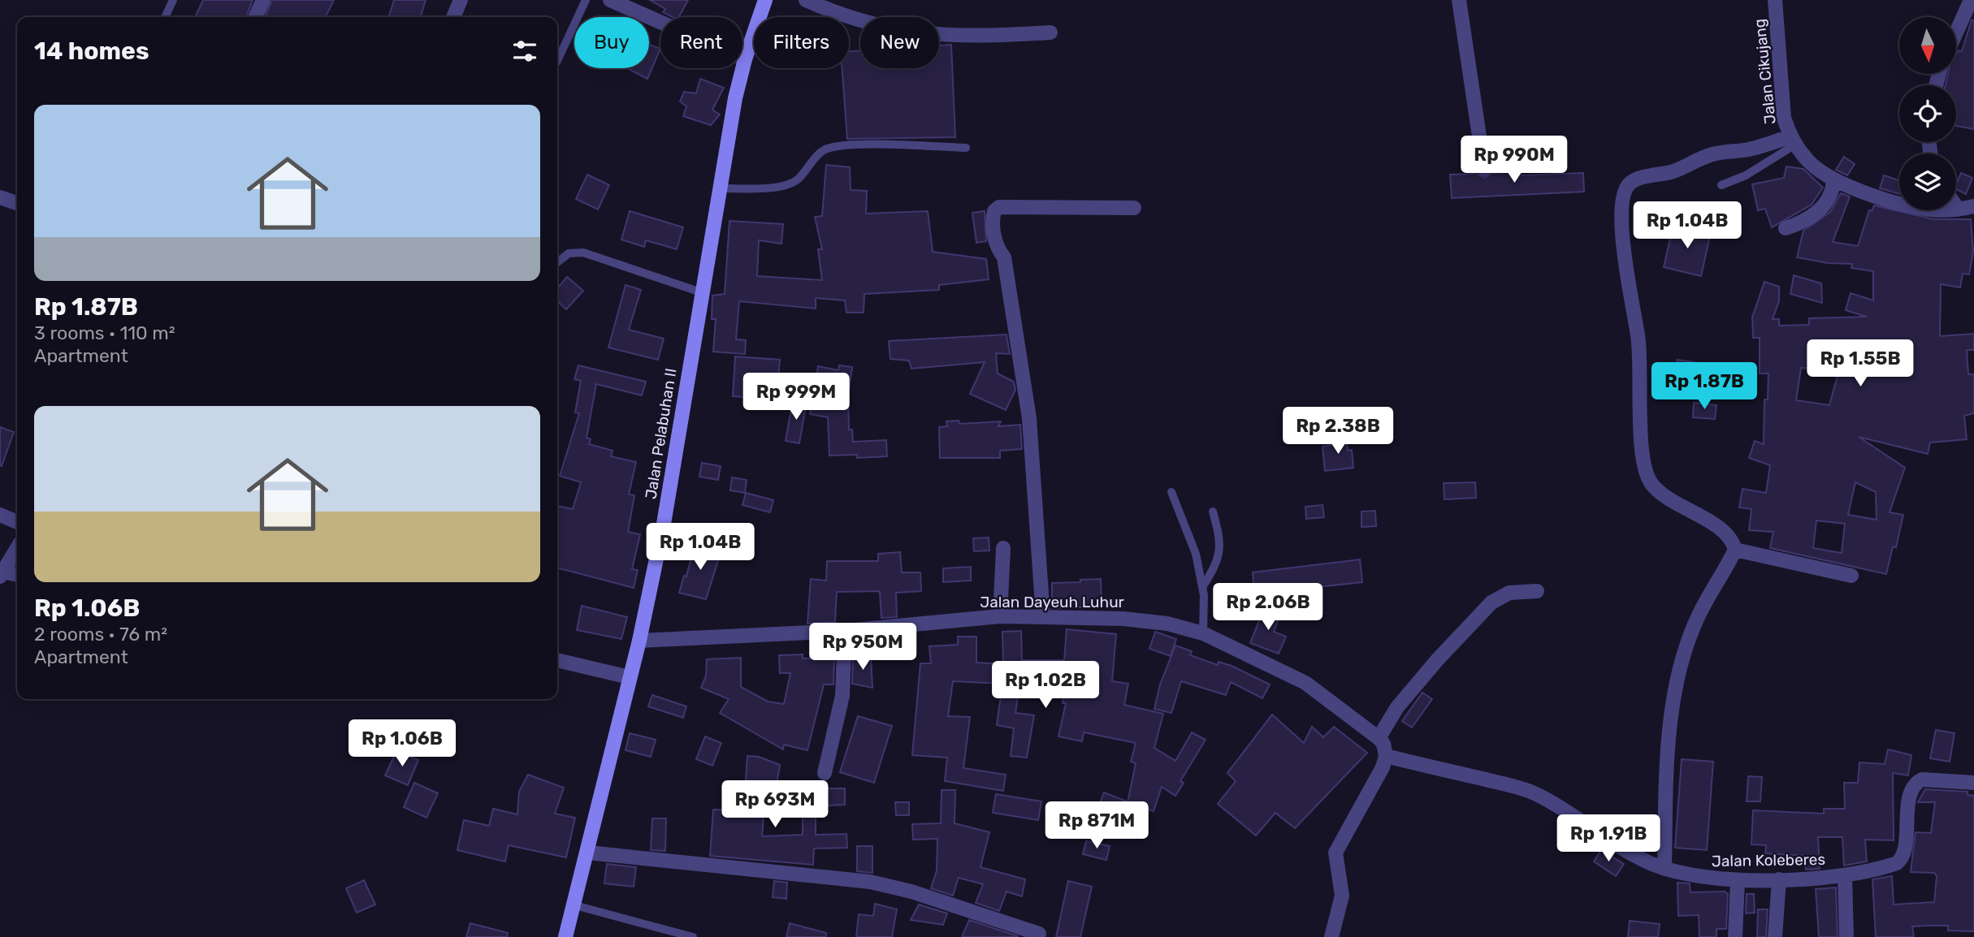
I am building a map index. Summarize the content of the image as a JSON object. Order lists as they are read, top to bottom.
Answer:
{
  "streets": {
    "main road": ["Jalan Pelabuhan II"],
    "street": ["Jalan Cikujang", "Jalan Dayeuh Luhur", "Jalan Koleberes"]
  },
  "crossings": [
    ["Jalan Pelabuhan II", "Jalan Dayeuh Luhur"]
  ],
  "north": "bottom",
  "page": {
    "chip": [
      "Buy",
      "Rent",
      "Filters",
      "New"
    ],
    "heading": "14 homes",
    "list": [
      {
        "name": "Rp 1.87B",
        "note": "3 rooms · 110 m² · Apartment"
      },
      {
        "name": "Rp 1.06B",
        "note": "2 rooms · 76 m² · Apartment"
      }
    ],
    "price": [
      "Rp 990M",
      "Rp 1.04B",
      "Rp 1.55B",
      "Rp 1.87B",
      "Rp 999M",
      "Rp 2.38B",
      "Rp 1.04B",
      "Rp 2.06B",
      "Rp 950M",
      "Rp 1.02B",
      "Rp 1.06B",
      "Rp 693M",
      "Rp 871M",
      "Rp 1.91B"
    ]
  }
}
